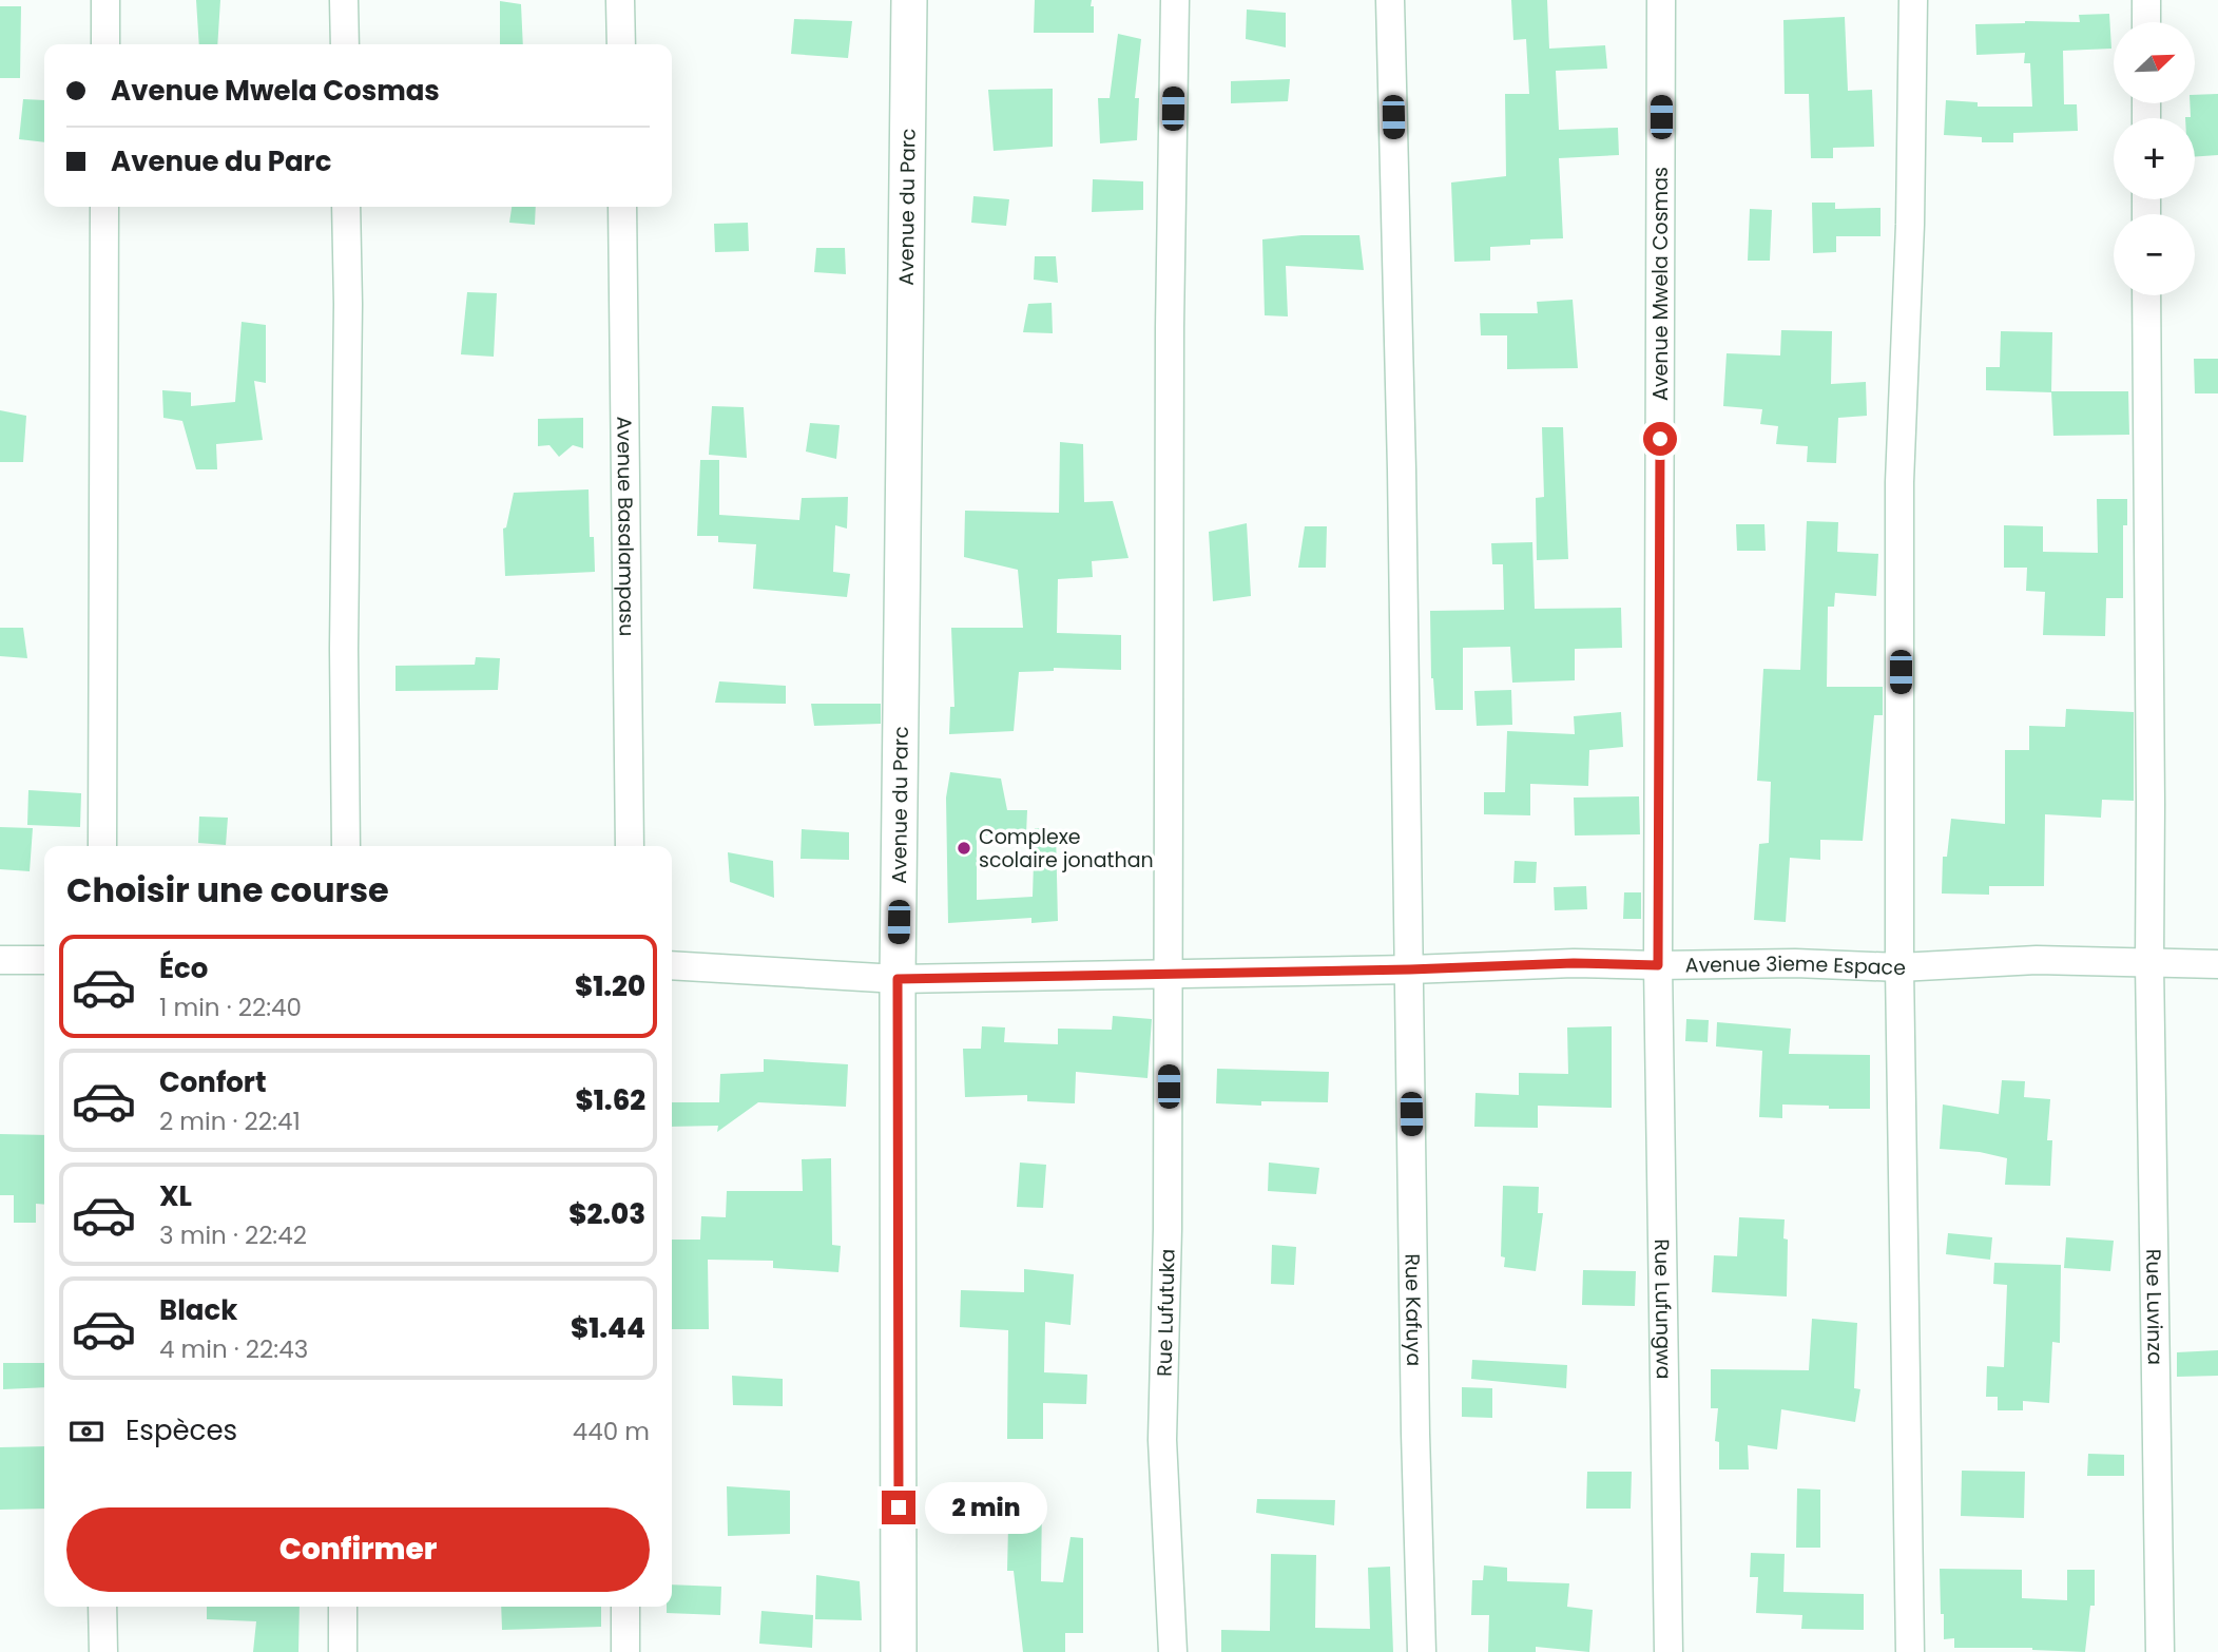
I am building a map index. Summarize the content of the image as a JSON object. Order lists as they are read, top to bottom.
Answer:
{
  "streets": {
    "street": [
      "Avenue du Parc",
      "Avenue Mwela Cosmas",
      "Avenue Basalampasu",
      "Avenue 3ieme Espace",
      "Rue Luvinza",
      "Rue Lufungwa",
      "Rue Kafuya",
      "Rue Lufutuka"
    ]
  },
  "crossings": [
    ["Avenue du Parc", "Avenue 3ieme Espace"],
    ["Avenue Mwela Cosmas", "Avenue 3ieme Espace"],
    ["Avenue Mwela Cosmas", "Rue Lufungwa"],
    ["Avenue 3ieme Espace", "Rue Luvinza"],
    ["Avenue 3ieme Espace", "Rue Lufungwa"],
    ["Avenue 3ieme Espace", "Rue Kafuya"],
    ["Avenue 3ieme Espace", "Rue Lufutuka"]
  ],
  "places": ["Complexe scolaire jonathan"],
  "north": "top right",
  "page": {
    "map_buttons": ["+", "−"],
    "banner": ["Avenue Mwela Cosmas", "Avenue du Parc"],
    "heading": "Choisir une course",
    "list": [
      {
        "name": "Éco",
        "note": "1 min · 22:40",
        "value": "$1.20"
      },
      {
        "name": "Confort",
        "note": "2 min · 22:41",
        "value": "$1.62"
      },
      {
        "name": "XL",
        "note": "3 min · 22:42",
        "value": "$2.03"
      },
      {
        "name": "Black",
        "note": "4 min · 22:43",
        "value": "$1.44"
      }
    ],
    "pay": ["Espèces", "440 m"],
    "bubble": "2 min",
    "buttons": "Confirmer"
  }
}
